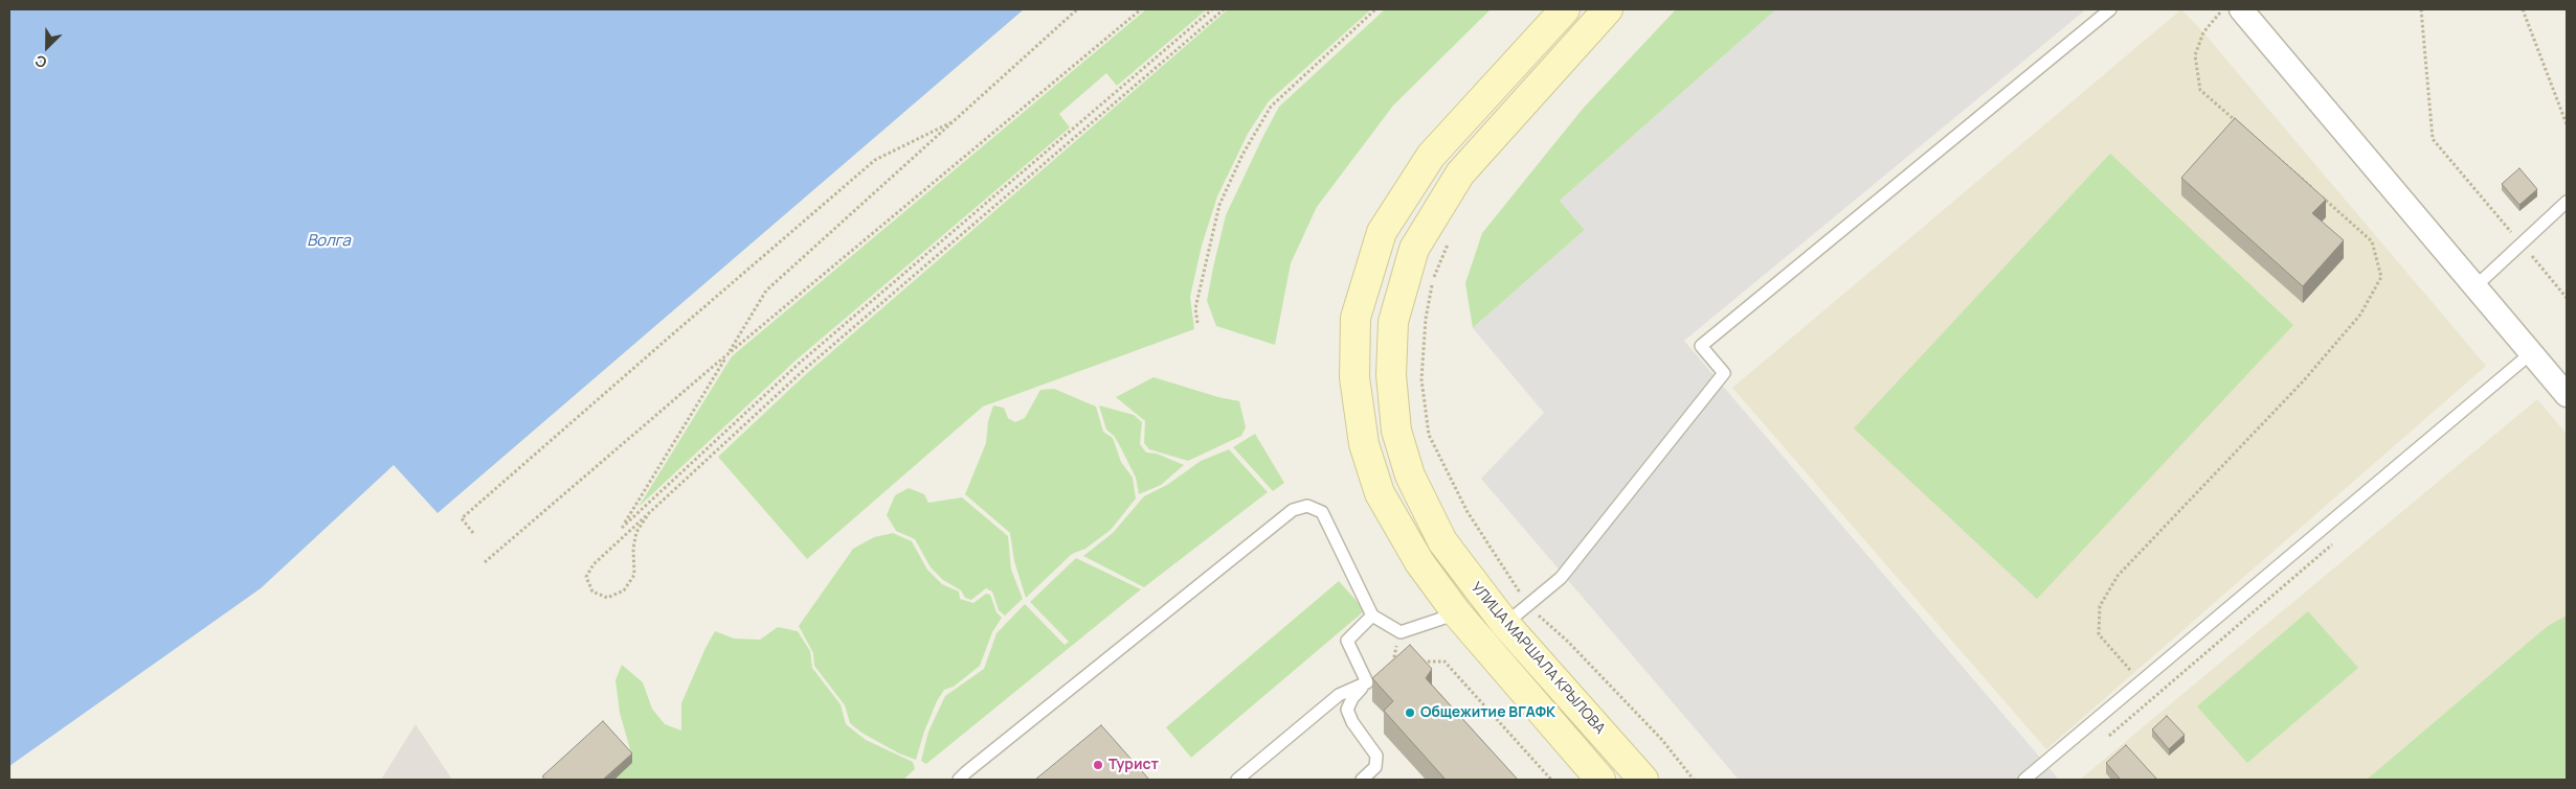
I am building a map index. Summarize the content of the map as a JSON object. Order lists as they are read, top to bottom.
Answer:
{
  "streets": {
    "main road": ["УЛИЦА МАРШАЛА КРЫЛОВА"]
  },
  "water": ["Волга"],
  "places": ["Общежитие ВГАФК", "Турист"],
  "north": "bottom left"
}
